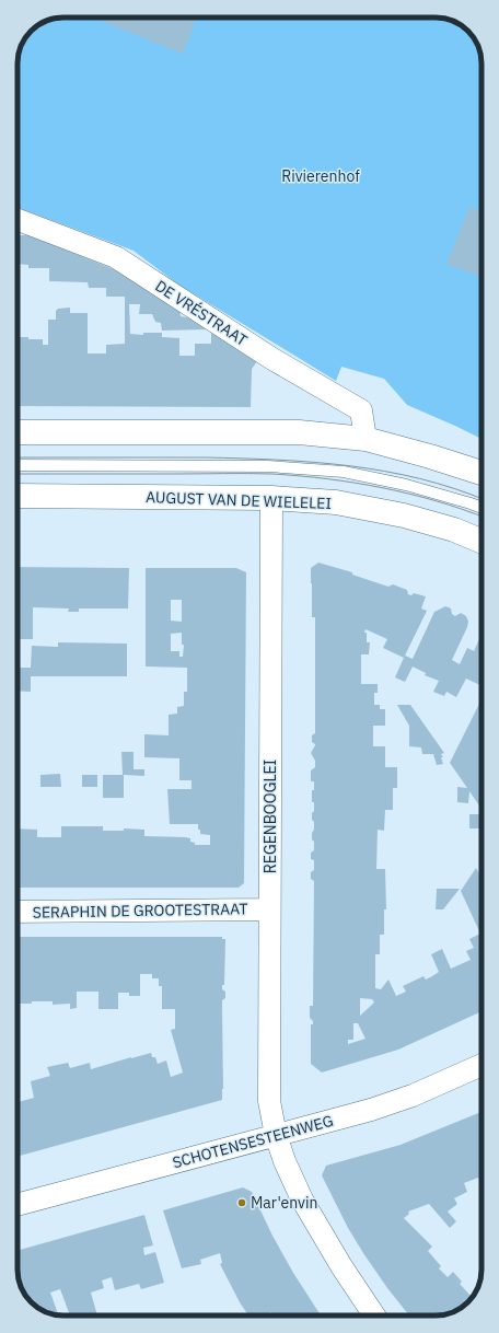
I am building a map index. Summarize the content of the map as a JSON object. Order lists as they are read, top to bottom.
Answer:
{
  "streets": {
    "main road": ["AUGUST VAN DE WIELELEI"],
    "street": [
      "DE VRÉSTRAAT",
      "REGENBOOGLEI",
      "SERAPHIN DE GROOTESTRAAT",
      "SCHOTENSESTEENWEG"
    ]
  },
  "crossings": [
    ["AUGUST VAN DE WIELELEI", "REGENBOOGLEI"],
    ["REGENBOOGLEI", "SERAPHIN DE GROOTESTRAAT"],
    ["REGENBOOGLEI", "SCHOTENSESTEENWEG"]
  ],
  "parks": ["Rivierenhof"],
  "places": ["Mar'envin"]
}
